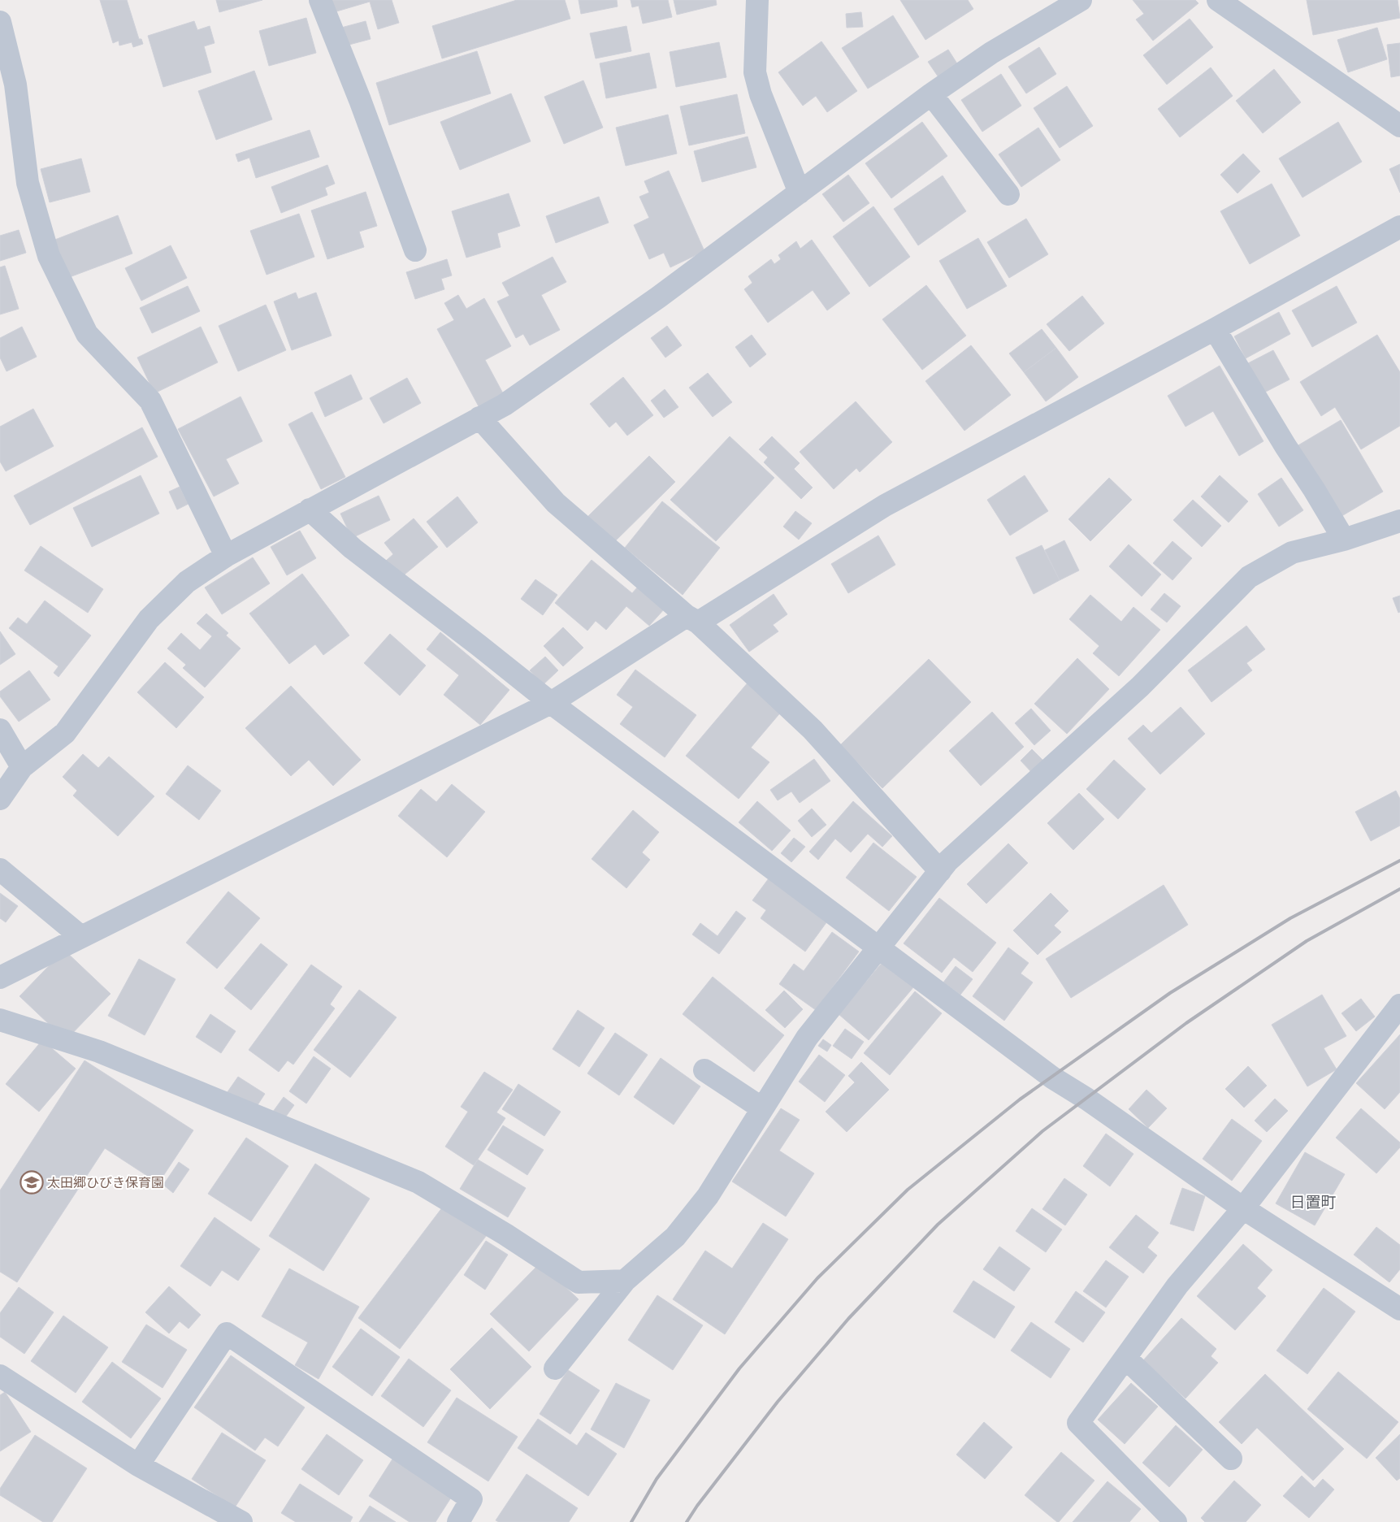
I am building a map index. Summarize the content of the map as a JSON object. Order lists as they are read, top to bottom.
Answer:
{
  "districts": ["日置町"],
  "places": {
    "school or university": ["太田郷ひびき保育園"]
  }
}
